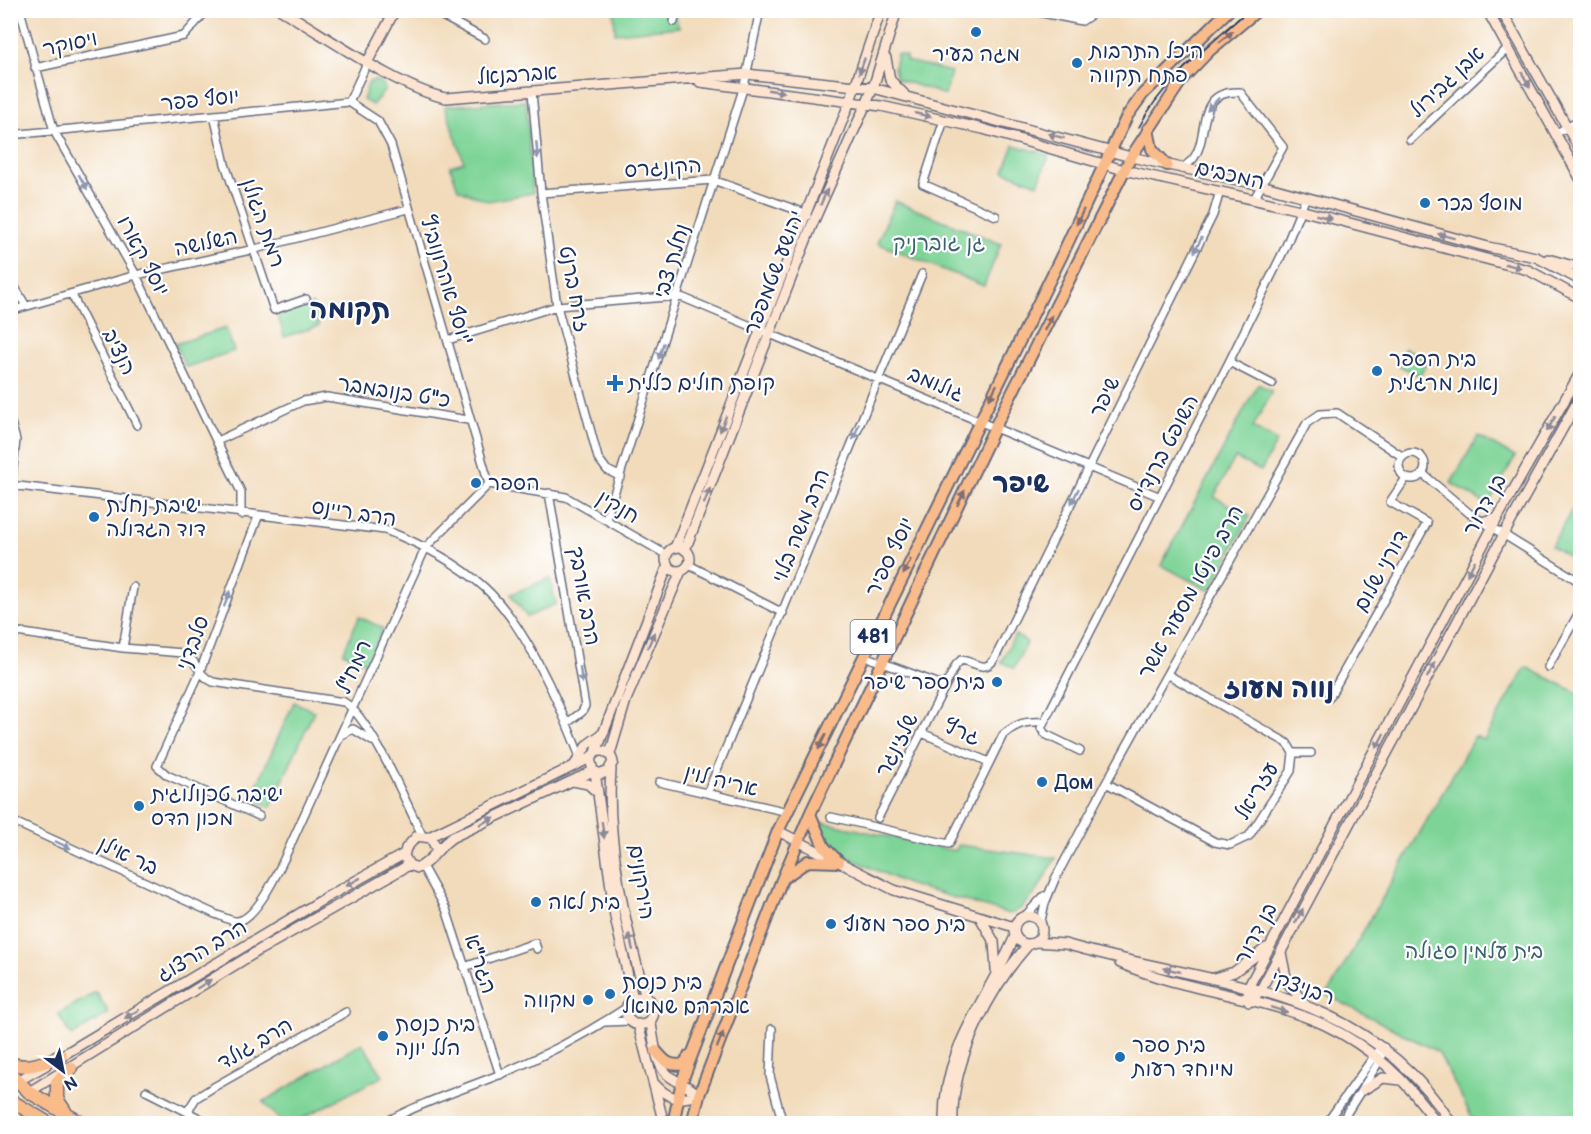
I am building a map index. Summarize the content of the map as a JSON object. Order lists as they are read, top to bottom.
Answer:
{
  "streets": {
    "main road": ["יוסף ספיר", "481"],
    "street": [
      "ויסוקר",
      "אברבנאל",
      "אבן גבירול",
      "יוסף פפר",
      "הקונגרס",
      "המכבים",
      "רמת הגולן",
      "השלושה",
      "יוסף קארו",
      "נחלת צבי",
      "יהושע שטמפפר",
      "יוסף אהרונוביץ'",
      "זרח ברנט",
      "הנציב",
      "גולומב",
      "כ\"ט בנובמבר",
      "שיפר",
      "השופט ברנדייס",
      "בן דרור",
      "חנקין",
      "הרב ריינס",
      "הרב משה בלוי",
      "דורני שלום",
      "הרב פינטו מסעוד אשר",
      "הרב אורבך",
      "סלבדני",
      "רמח\"ל",
      "גרץ",
      "שלזינגר",
      "אריה לוין",
      "עזריאל",
      "בר אילן",
      "הירקונים",
      "הרב הרצוג",
      "הגר\"א",
      "רבניצקי",
      "הרב גולד"
    ]
  },
  "crossings": [
    ["ויסוקר", "יוסף קארו"],
    ["אברבנאל", "המכבים"],
    ["אברבנאל", "נחלת צבי"],
    ["אברבנאל", "יהושע שטמפפר"],
    ["אברבנאל", "זרח ברנט"],
    ["יוסף פפר", "רמת הגולן"],
    ["יוסף פפר", "יוסף קארו"],
    ["יוסף פפר", "יוסף אהרונוביץ'"],
    ["הקונגרס", "נחלת צבי"],
    ["הקונגרס", "יהושע שטמפפר"],
    ["הקונגרס", "זרח ברנט"],
    ["המכבים", "יהושע שטמפפר"],
    ["המכבים", "שיפר"],
    ["המכבים", "השופט ברנדייס"],
    ["המכבים", "יוסף ספיר"],
    ["המכבים", "481"],
    ["רמת הגולן", "השלושה"],
    ["השלושה", "יוסף קארו"],
    ["השלושה", "יוסף אהרונוביץ'"],
    ["השלושה", "הנציב"],
    ["יוסף קארו", "כ\"ט בנובמבר"],
    ["יוסף קארו", "הרב ריינס"],
    ["נחלת צבי", "זרח ברנט"],
    ["נחלת צבי", "גולומב"],
    ["נחלת צבי", "חנקין"],
    ["יהושע שטמפפר", "גולומב"],
    ["יוסף אהרונוביץ'", "כ\"ט בנובמבר"],
    ["יוסף אהרונוביץ'", "רמח\"ל"],
    ["גולומב", "שיפר"],
    ["גולומב", "השופט ברנדייס"],
    ["גולומב", "הרב משה בלוי"],
    ["גולומב", "יוסף ספיר"],
    ["שיפר", "שלזינגר"],
    ["בן דרור", "רבניצקי"],
    ["חנקין", "הרב אורבך"],
    ["הרב ריינס", "הרב אורבך"],
    ["הרב ריינס", "סלבדני"],
    ["הרב ריינס", "רמח\"ל"],
    ["יוסף ספיר", "481"],
    ["יוסף ספיר", "אריה לוין"],
    ["דורני שלום", "הרב פינטו מסעוד אשר"],
    ["הרב פינטו מסעוד אשר", "עזריאל"],
    ["הרב פינטו מסעוד אשר", "רבניצקי"],
    ["רמח\"ל", "בר אילן"],
    ["גרץ", "שלזינגר"],
    ["הירקונים", "הרב הרצוג"],
    ["הרב הרצוג", "הגר\"א"]
  ],
  "one_way": [
    "נחלת צבי",
    "שיפר",
    "הרב משה בלוי",
    "סלבדני",
    "בר אילן"
  ],
  "districts": ["תקומה", "שיפר", "נווה מעוז"],
  "parks": ["גן גוברניק", "בית עלמין סגולה"],
  "places": {
    "other": [
      "מגה בעיר",
      "היכל התרבות פתח תקווה",
      "מוסף בכר",
      "בית הספר נאות מרגלית",
      "הספר",
      "ישיבת נחלת דוד הגדולה",
      "בית ספר שיפר",
      "Дом",
      "ישיבה טכנולוגית מכון הדס",
      "בית לאה",
      "בית ספר מעוף",
      "בית כנסת אברהם שמואל",
      "מקווה",
      "בית כנסת הלל יונה",
      "בית ספר מיוחד רעות"
    ],
    "health": ["קופת חולים כללית"]
  },
  "north": "bottom right"
}
